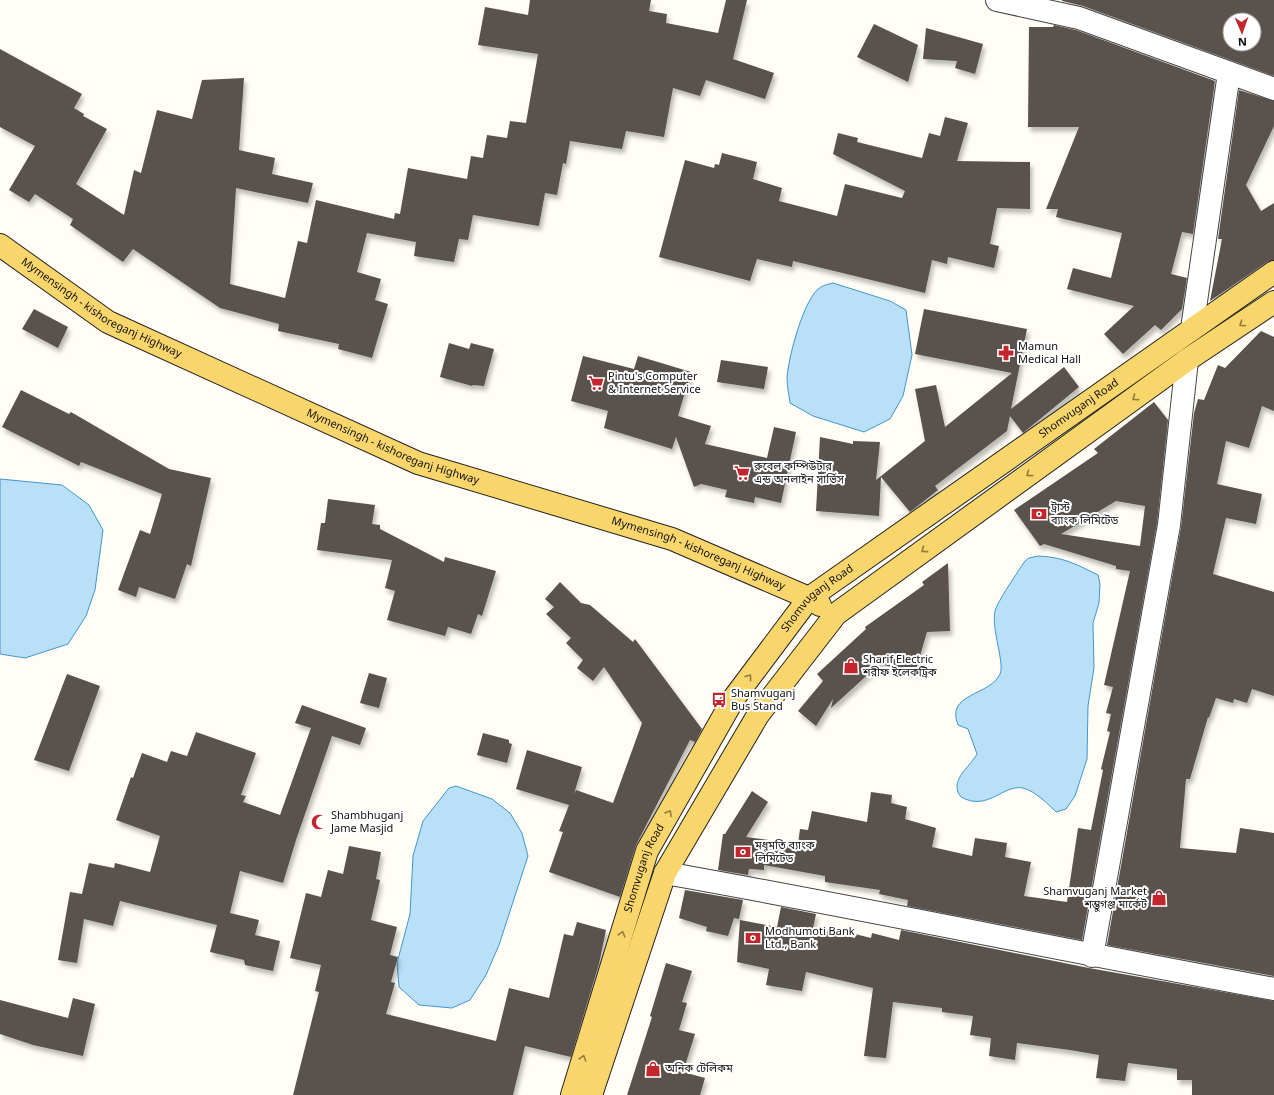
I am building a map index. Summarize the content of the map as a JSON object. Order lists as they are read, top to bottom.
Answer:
{
  "streets": {
    "main road": ["Mymensingh - kishoreganj Highway", "Shomvuganj Road"]
  },
  "crossings": [
    ["Mymensingh - kishoreganj Highway", "Shomvuganj Road"]
  ],
  "places": {
    "pharmacy": ["Mamun Medical Hall"],
    "supermarket": ["Pintu's Computer & Internet Service", "রুবেল কম্পিউটার এন্ড অনলাইন সার্ভিস"],
    "bank": ["ট্রাস্ট ব্যাংক লিমিটেড", "মধুমতি ব্যাংক লিমিটেড", "Modhumoti Bank Ltd., Bank"],
    "shop": ["Sharif Electric শরীফ ইলেকট্রিক", "Shamvuganj Market শম্ভুগঞ্জ মার্কেট", "অনিক টেলিকম"],
    "bus stop": ["Shamvuganj Bus Stand"],
    "mosque": ["Shambhuganj Jame Masjid"]
  },
  "north": "bottom"
}
